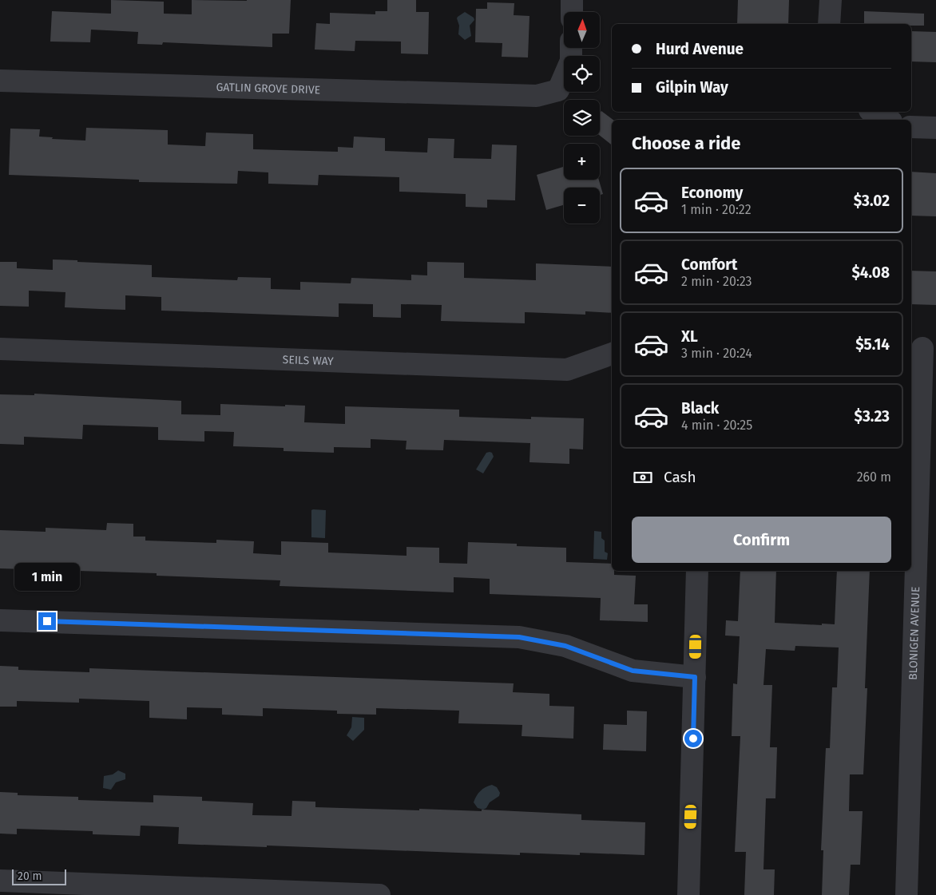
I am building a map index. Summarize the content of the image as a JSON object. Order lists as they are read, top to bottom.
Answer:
{
  "streets": {
    "street": ["GATLIN GROVE DRIVE", "SEILS WAY", "BLONIGEN AVENUE"]
  },
  "scale_bar": "20 m",
  "north": "top",
  "page": {
    "map_buttons": ["+", "−"],
    "banner": ["Hurd Avenue", "Gilpin Way"],
    "heading": "Choose a ride",
    "list": [
      {
        "name": "Economy",
        "note": "1 min · 20:22",
        "value": "$3.02"
      },
      {
        "name": "Comfort",
        "note": "2 min · 20:23",
        "value": "$4.08"
      },
      {
        "name": "XL",
        "note": "3 min · 20:24",
        "value": "$5.14"
      },
      {
        "name": "Black",
        "note": "4 min · 20:25",
        "value": "$3.23"
      }
    ],
    "pay": ["Cash", "260 m"],
    "buttons": "Confirm",
    "bubble": "1 min",
    "scale": "20 m"
  }
}
